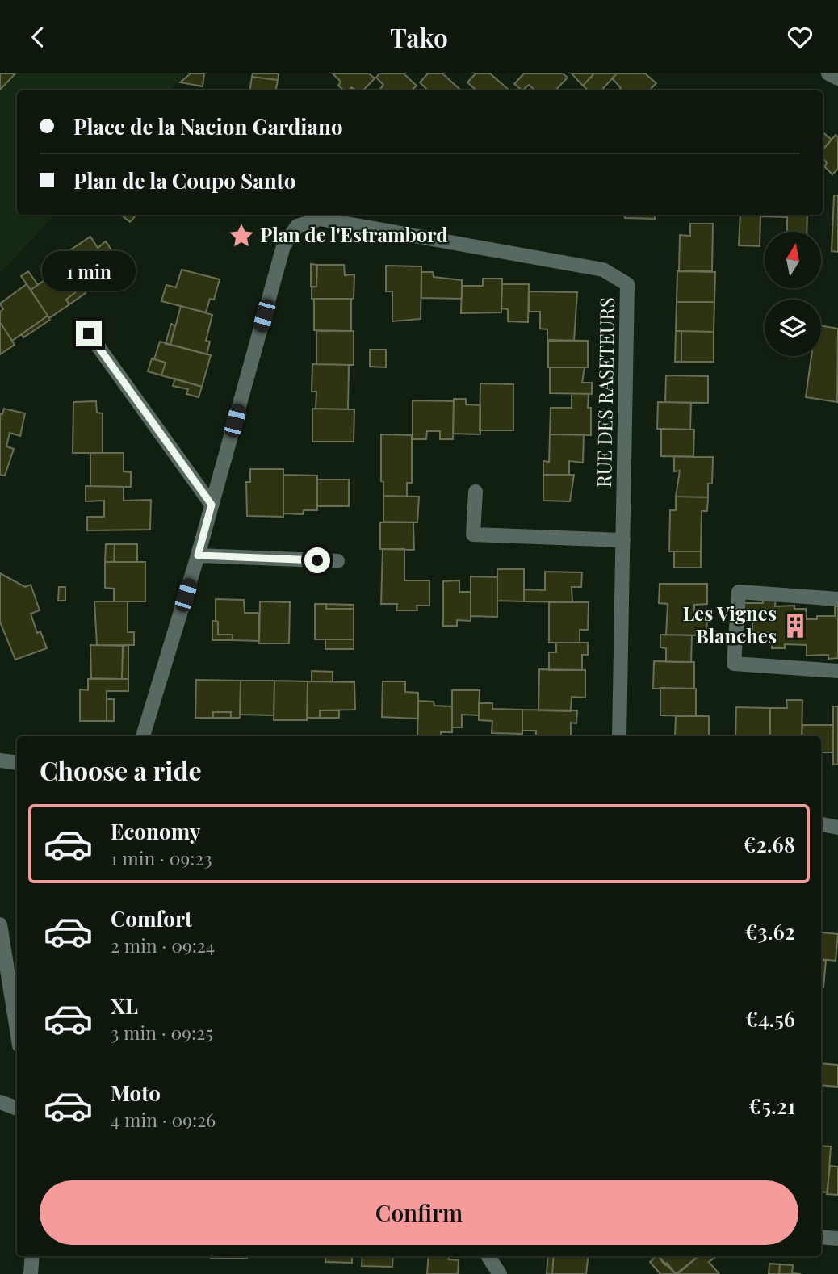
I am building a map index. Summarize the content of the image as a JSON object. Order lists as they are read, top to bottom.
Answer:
{
  "streets": {
    "street": ["RUE DES RASETEURS"]
  },
  "places": {
    "place": ["Plan de l'Estrambord"],
    "building": ["Les Vignes Blanches"]
  },
  "north": "top",
  "page": {
    "header": "Tako",
    "banner": ["Place de la Nacion Gardiano", "Plan de la Coupo Santo"],
    "bubble": "1 min",
    "heading": "Choose a ride",
    "list": [
      {
        "name": "Economy",
        "note": "1 min · 09:23",
        "value": "€2.68"
      },
      {
        "name": "Comfort",
        "note": "2 min · 09:24",
        "value": "€3.62"
      },
      {
        "name": "XL",
        "note": "3 min · 09:25",
        "value": "€4.56"
      },
      {
        "name": "Moto",
        "note": "4 min · 09:26",
        "value": "€5.21"
      }
    ],
    "buttons": "Confirm"
  }
}
